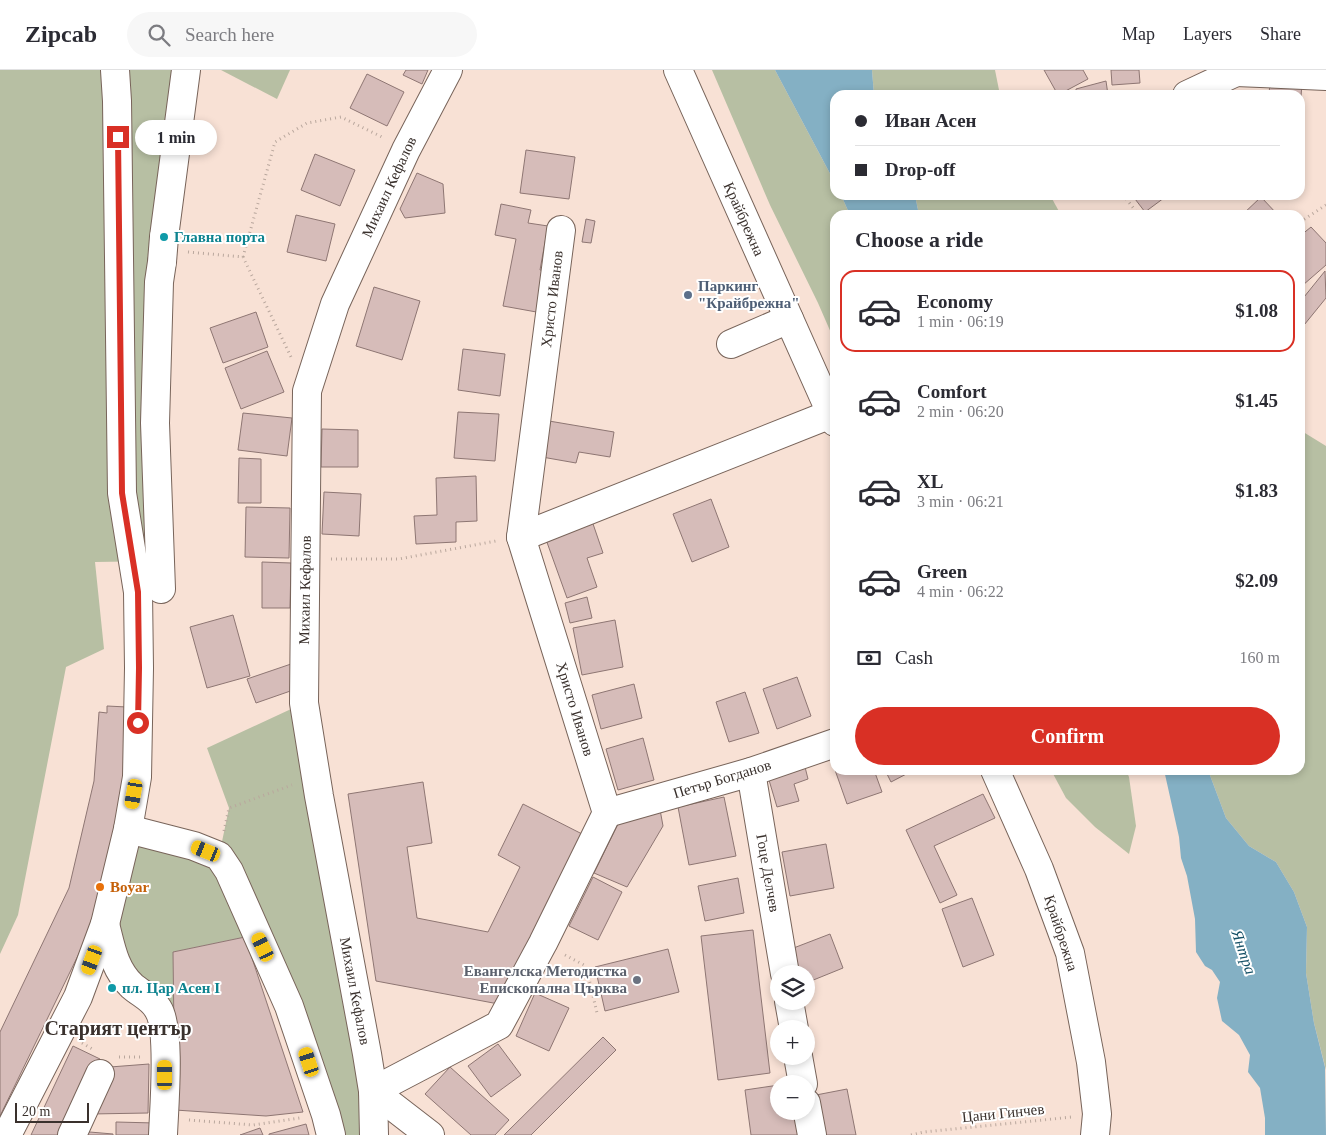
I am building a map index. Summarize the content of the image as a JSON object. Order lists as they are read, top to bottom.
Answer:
{
  "streets": {
    "street": [
      "Михаил Кефалов",
      "Крайбрежна",
      "Христо Иванов",
      "Петър Богданов",
      "Гоце Делчев"
    ],
    "path": ["Цани Гинчев"]
  },
  "crossings": [
    ["Крайбрежна", "Цани Гинчев"],
    ["Христо Иванов", "Петър Богданов"],
    ["Петър Богданов", "Гоце Делчев"]
  ],
  "districts": ["Старият център"],
  "water": ["Янтра"],
  "places": [
    "Главна порта",
    "Паркинг \"Крайбрежна\"",
    "Boyar",
    "Евангелска Методистка Епископална Църква",
    "пл. Цар Асен I"
  ],
  "scale_bar": "20 m",
  "page": {
    "header": "Zipcab",
    "search": "Search here",
    "nav": ["Map", "Layers", "Share"],
    "banner": ["Иван Асен", "Drop-off"],
    "bubble": "1 min",
    "heading": "Choose a ride",
    "list": [
      {
        "name": "Economy",
        "note": "1 min · 06:19",
        "value": "$1.08"
      },
      {
        "name": "Comfort",
        "note": "2 min · 06:20",
        "value": "$1.45"
      },
      {
        "name": "XL",
        "note": "3 min · 06:21",
        "value": "$1.83"
      },
      {
        "name": "Green",
        "note": "4 min · 06:22",
        "value": "$2.09"
      }
    ],
    "pay": ["Cash", "160 m"],
    "buttons": "Confirm",
    "map_buttons": ["+", "−"],
    "scale": "20 m"
  }
}
